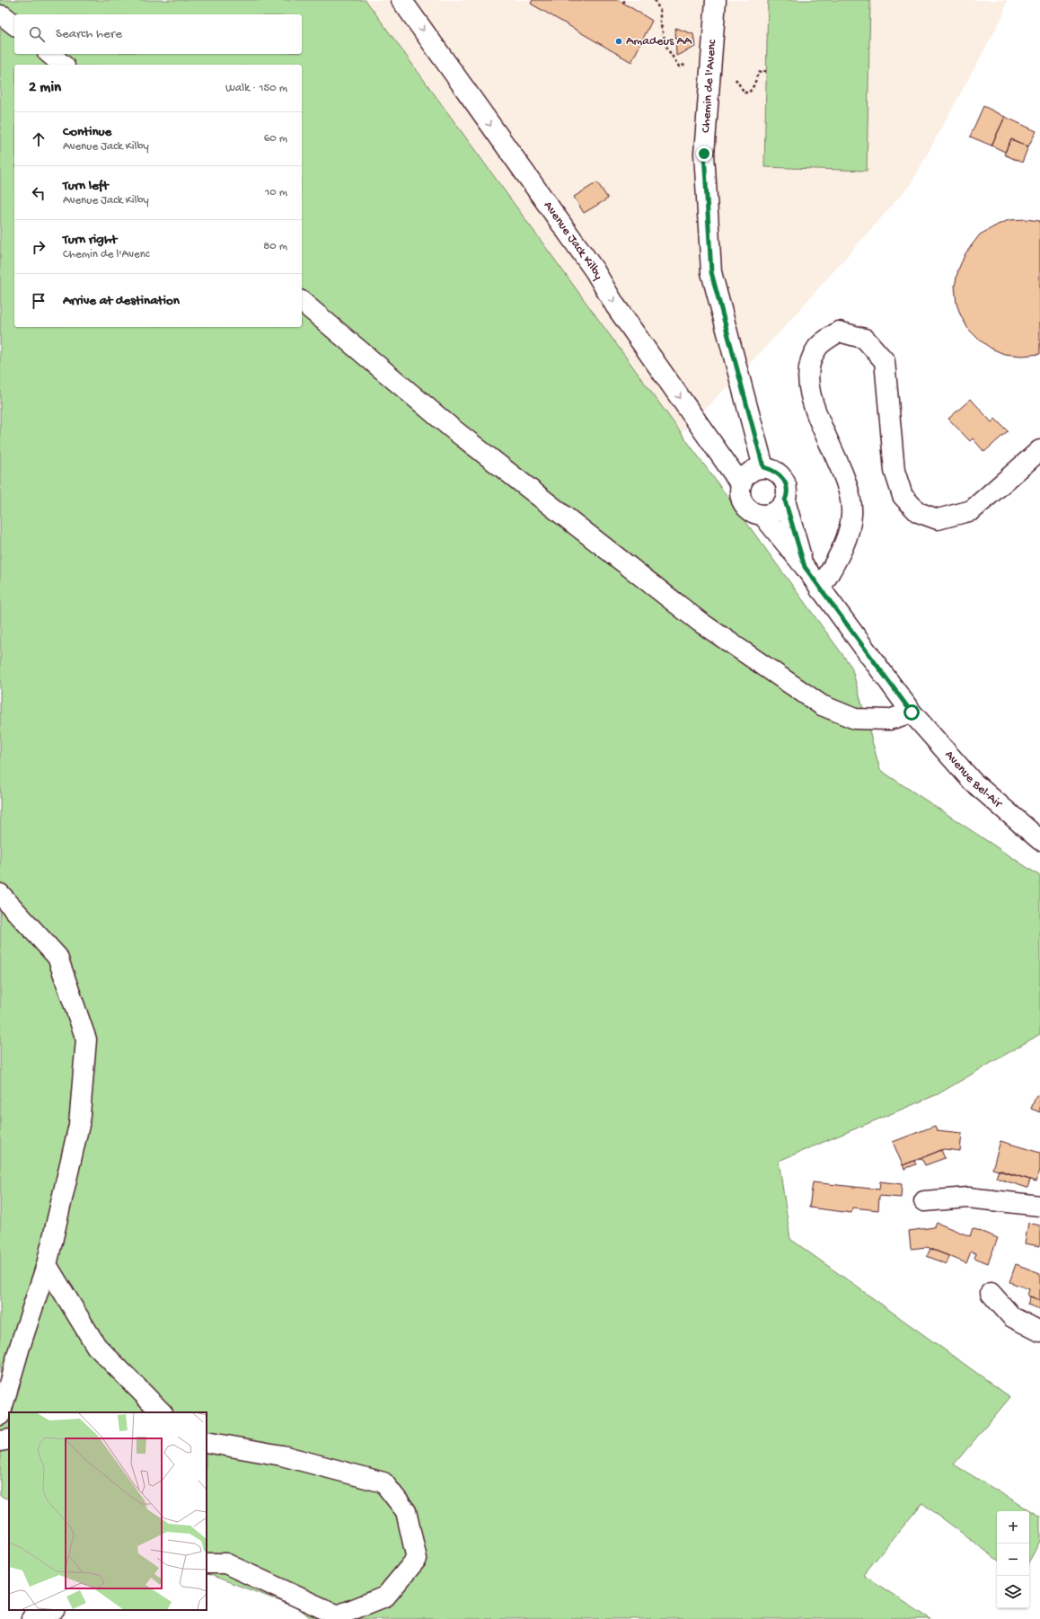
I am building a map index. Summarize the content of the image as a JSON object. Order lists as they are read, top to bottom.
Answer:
{
  "streets": {
    "street": ["Chemin de l'Avenc", "Avenue Jack Kilby", "Avenue Bel-Air"]
  },
  "crossings": [
    ["Chemin de l'Avenc", "Avenue Jack Kilby"],
    ["Avenue Jack Kilby", "Avenue Bel-Air"]
  ],
  "one_way": ["Avenue Jack Kilby"],
  "places": ["Amadeus AA"],
  "page": {
    "search": "Search here",
    "heading": ["2 min", "Walk · 150 m"],
    "list": [
      ["Continue", "Avenue Jack Kilby", "60 m"],
      ["Turn left", "Avenue Jack Kilby", "10 m"],
      ["Turn right", "Chemin de l'Avenc", "80 m"],
      "Arrive at destination"
    ],
    "map_buttons": ["+", "−"]
  }
}
